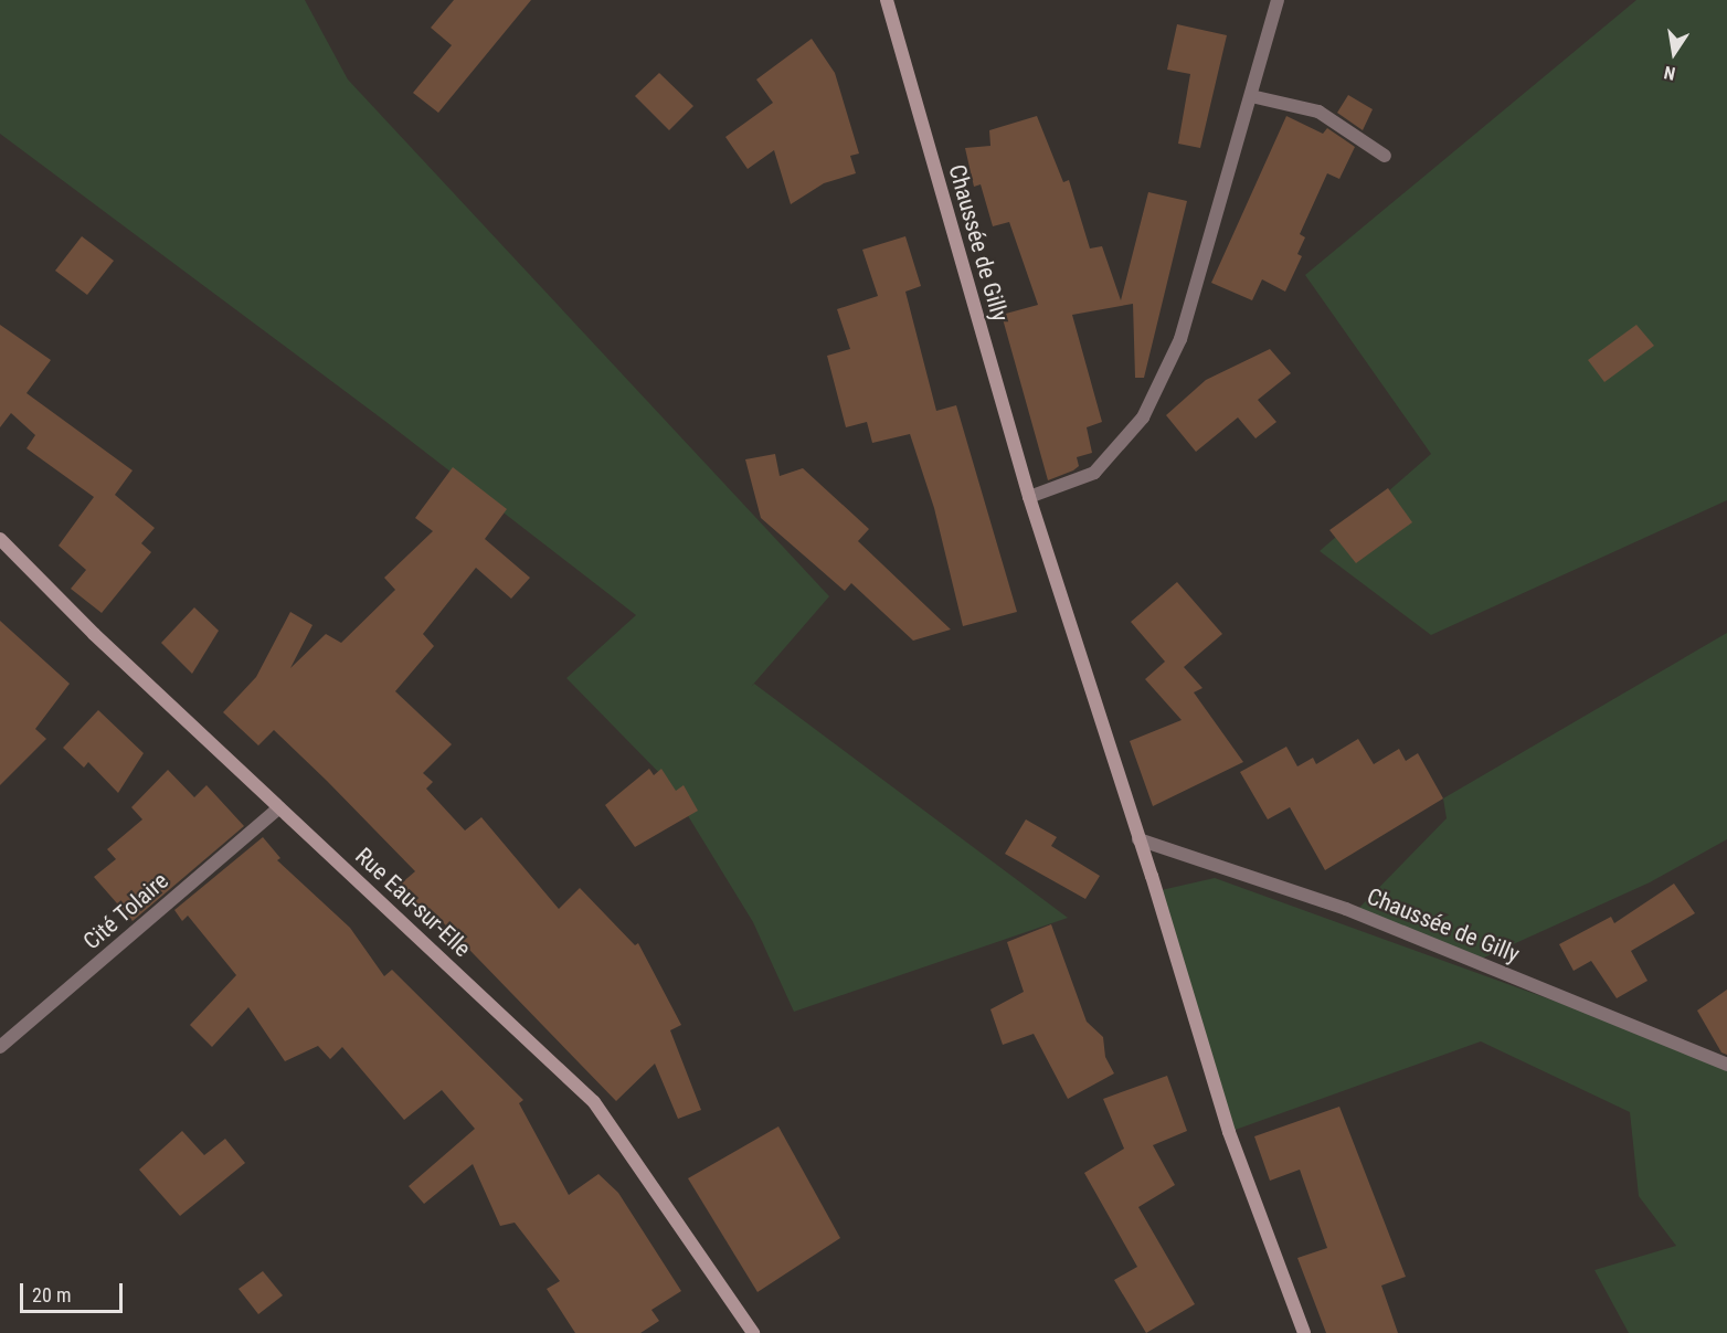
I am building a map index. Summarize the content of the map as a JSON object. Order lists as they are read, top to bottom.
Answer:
{
  "streets": {
    "main road": ["Chaussée de Gilly", "Rue Eau-sur-Elle"],
    "street": ["Cité Tolaire"]
  },
  "crossings": [
    ["Rue Eau-sur-Elle", "Cité Tolaire"]
  ],
  "scale_bar": "20 m",
  "north": "bottom"
}
